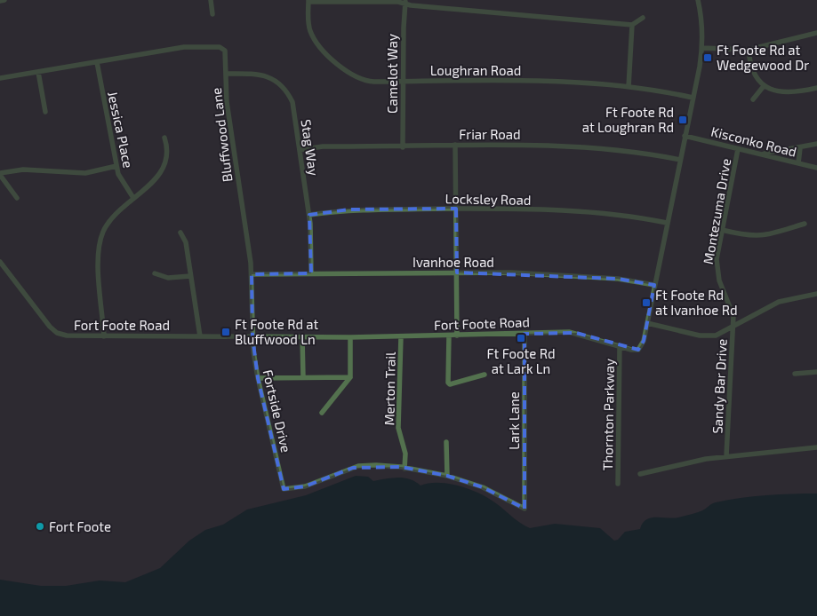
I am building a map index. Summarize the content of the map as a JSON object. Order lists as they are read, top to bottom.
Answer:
{
  "streets": {
    "street": [
      "Loughran Road",
      "Camelot Way",
      "Jessica Place",
      "Friar Road",
      "Bluffwood Lane",
      "Kisconko Road",
      "Stag Way",
      "Locksley Road",
      "Montezuma Drive",
      "Ivanhoe Road",
      "Fort Foote Road",
      "Sandy Bar Drive",
      "Merton Trail",
      "Fortside Drive",
      "Thornton Parkway",
      "Lark Lane"
    ]
  },
  "crossings": [
    ["Loughran Road", "Camelot Way"],
    ["Loughran Road", "Fort Foote Road"],
    ["Camelot Way", "Friar Road"],
    ["Jessica Place", "Bluffwood Lane"],
    ["Friar Road", "Stag Way"],
    ["Friar Road", "Fort Foote Road"],
    ["Bluffwood Lane", "Stag Way"],
    ["Bluffwood Lane", "Ivanhoe Road"],
    ["Bluffwood Lane", "Fort Foote Road"],
    ["Bluffwood Lane", "Fortside Drive"],
    ["Kisconko Road", "Montezuma Drive"],
    ["Kisconko Road", "Fort Foote Road"],
    ["Stag Way", "Locksley Road"],
    ["Stag Way", "Ivanhoe Road"],
    ["Locksley Road", "Fort Foote Road"],
    ["Montezuma Drive", "Sandy Bar Drive"],
    ["Ivanhoe Road", "Fort Foote Road"],
    ["Fort Foote Road", "Sandy Bar Drive"],
    ["Fort Foote Road", "Merton Trail"],
    ["Fort Foote Road", "Fortside Drive"],
    ["Fort Foote Road", "Thornton Parkway"],
    ["Fort Foote Road", "Lark Lane"],
    ["Merton Trail", "Fortside Drive"]
  ],
  "places": {
    "transit": [
      "Ft Foote Rd at Wedgewood Dr",
      "Ft Foote Rd at Loughran Rd",
      "Ft Foote Rd at Ivanhoe Rd",
      "Ft Foote Rd at Bluffwood Ln",
      "Ft Foote Rd at Lark Ln"
    ],
    "other": ["Fort Foote"]
  }
}
